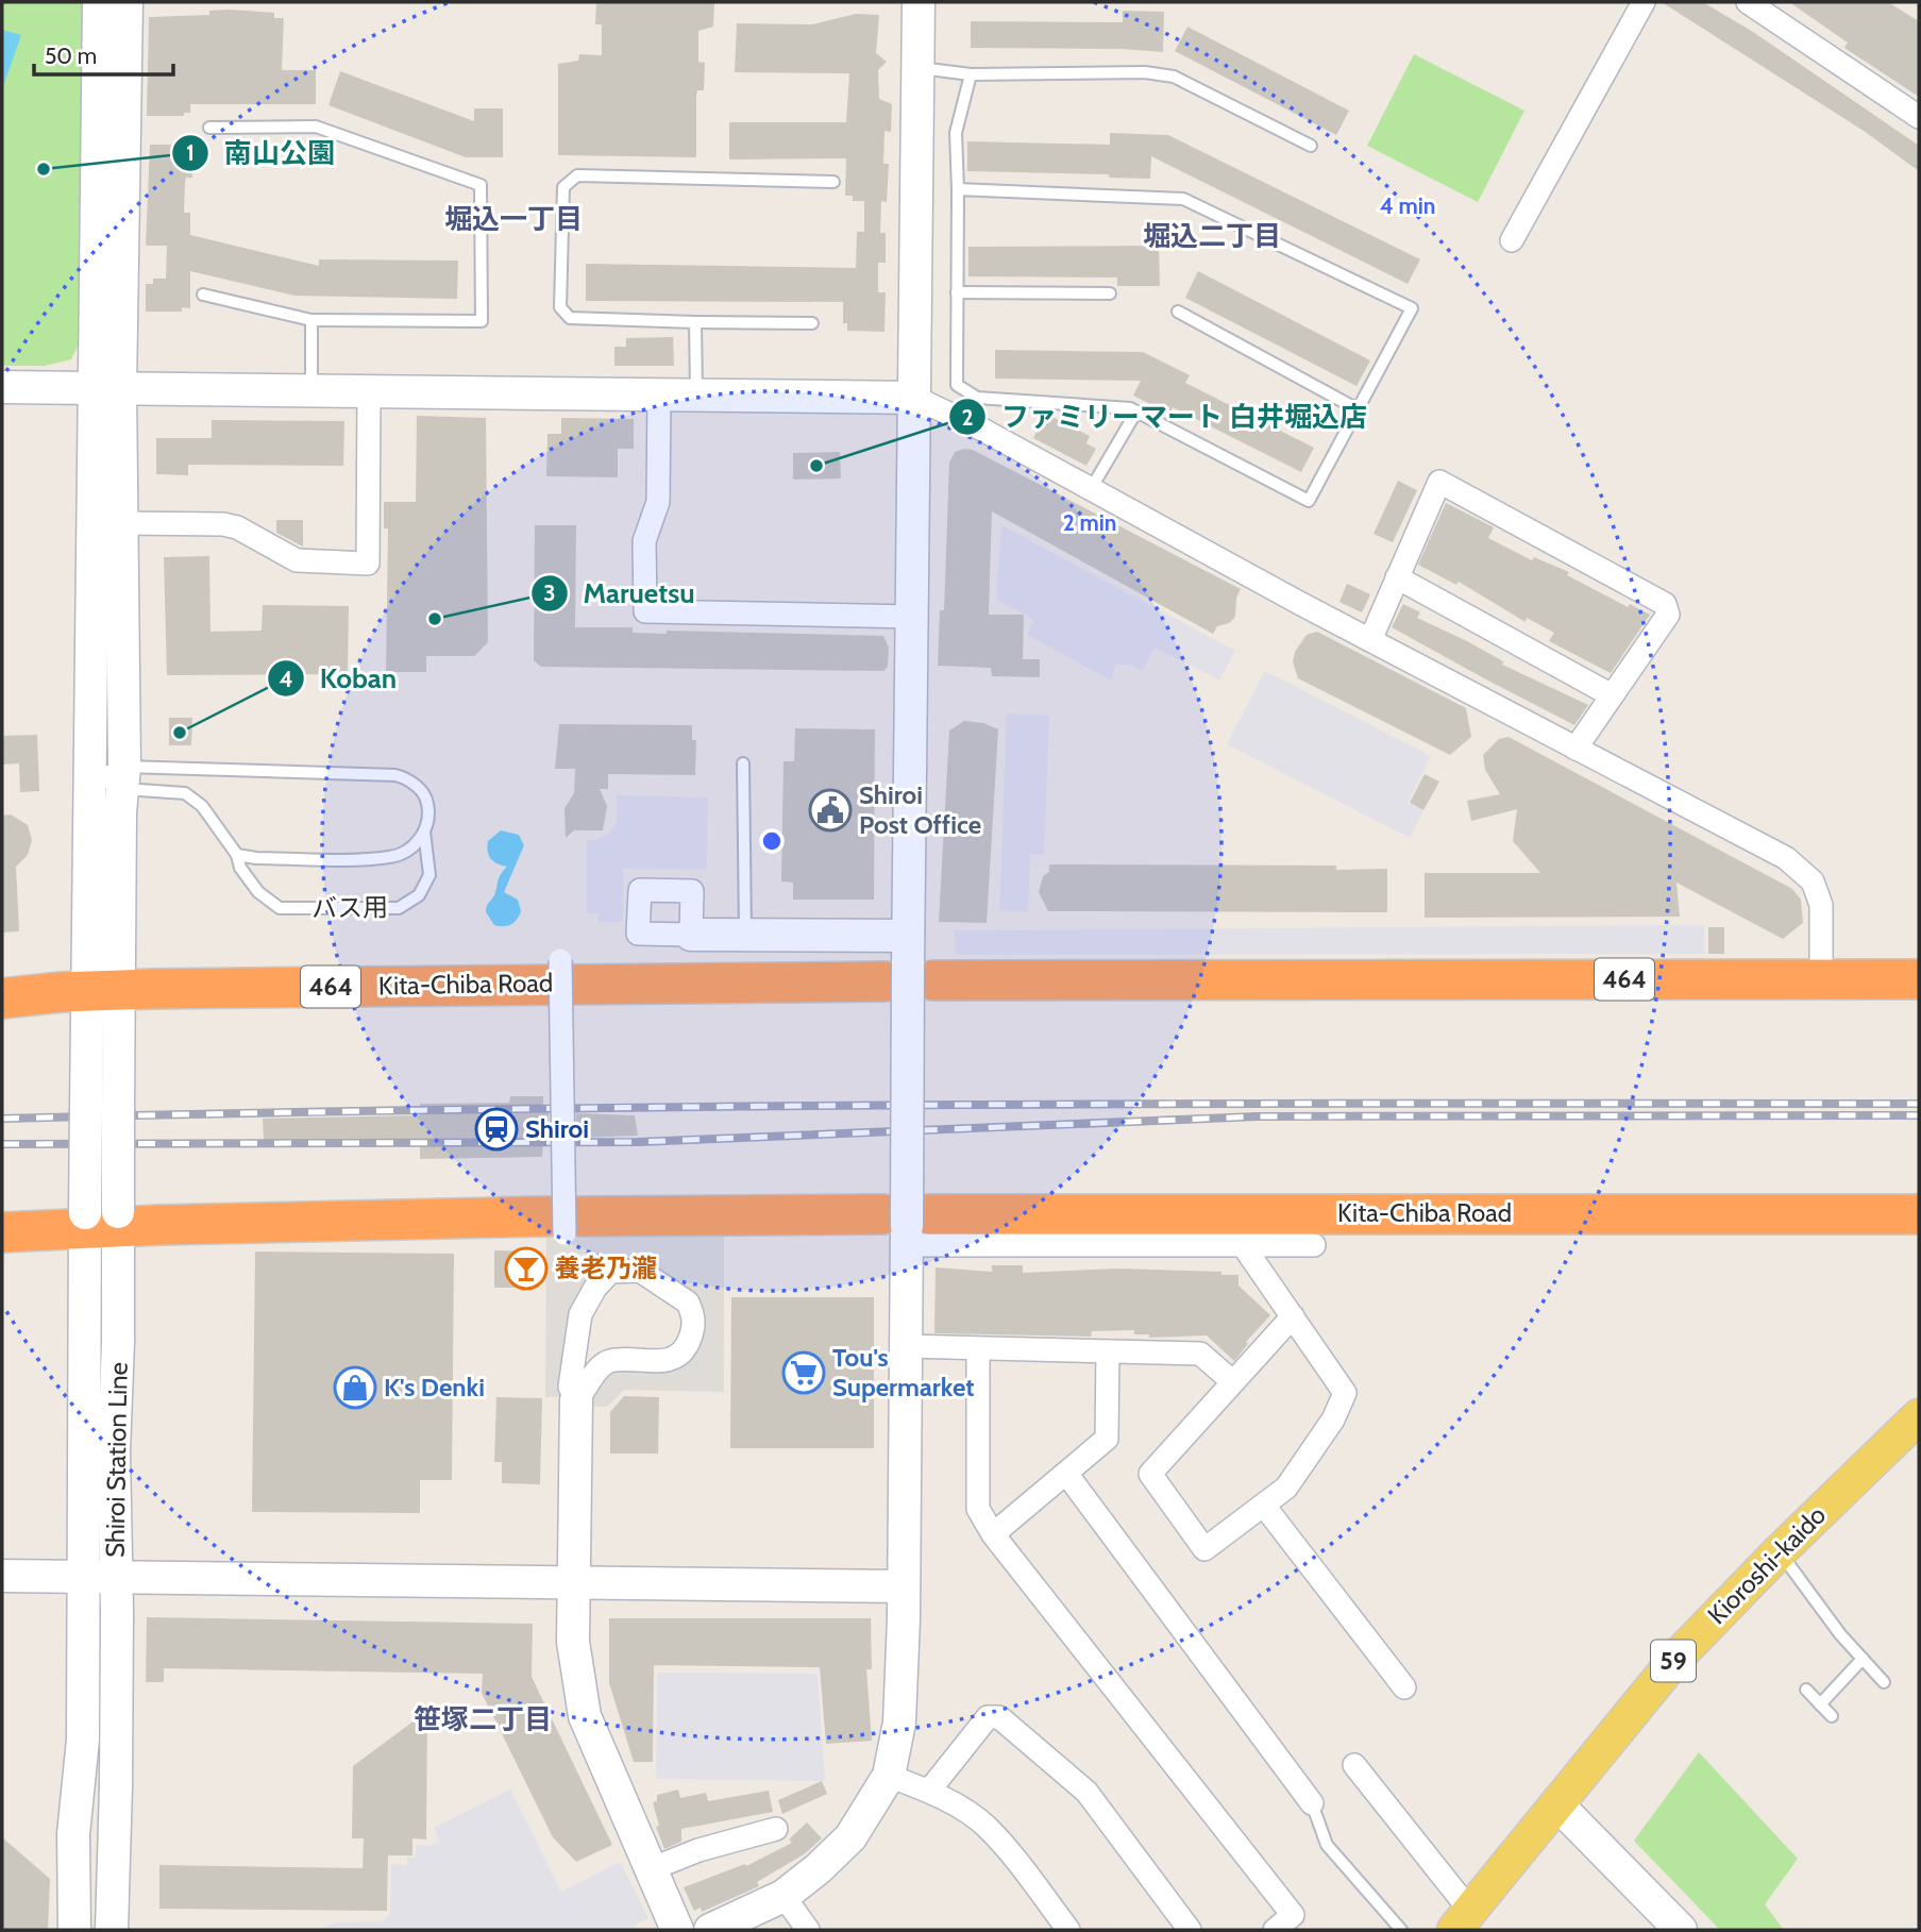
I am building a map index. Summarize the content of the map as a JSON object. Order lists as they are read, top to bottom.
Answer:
{
  "streets": {
    "highway": ["464", "Kita-Chiba Road"],
    "main road": ["Kioroshi-kaido", "59"],
    "street": ["Shiroi Station Line"],
    "lane": ["バス用"]
  },
  "crossings": [
    ["Kita-Chiba Road", "Shiroi Station Line"]
  ],
  "districts": ["堀込一丁目", "堀込二丁目", "笹塚二丁目"],
  "places": {
    "other": [
      "南山公園",
      "ファミリーマート 白井堀込店",
      "Maruetsu",
      "Koban"
    ],
    "public building": ["Shiroi Post Office"],
    "station": ["Shiroi"],
    "bar": ["養老乃瀧"],
    "supermarket": ["Tou's Supermarket"],
    "shop": ["K's Denki"]
  },
  "scale_bar": "50 m",
  "rings": ["4 min", "2 min"]
}
